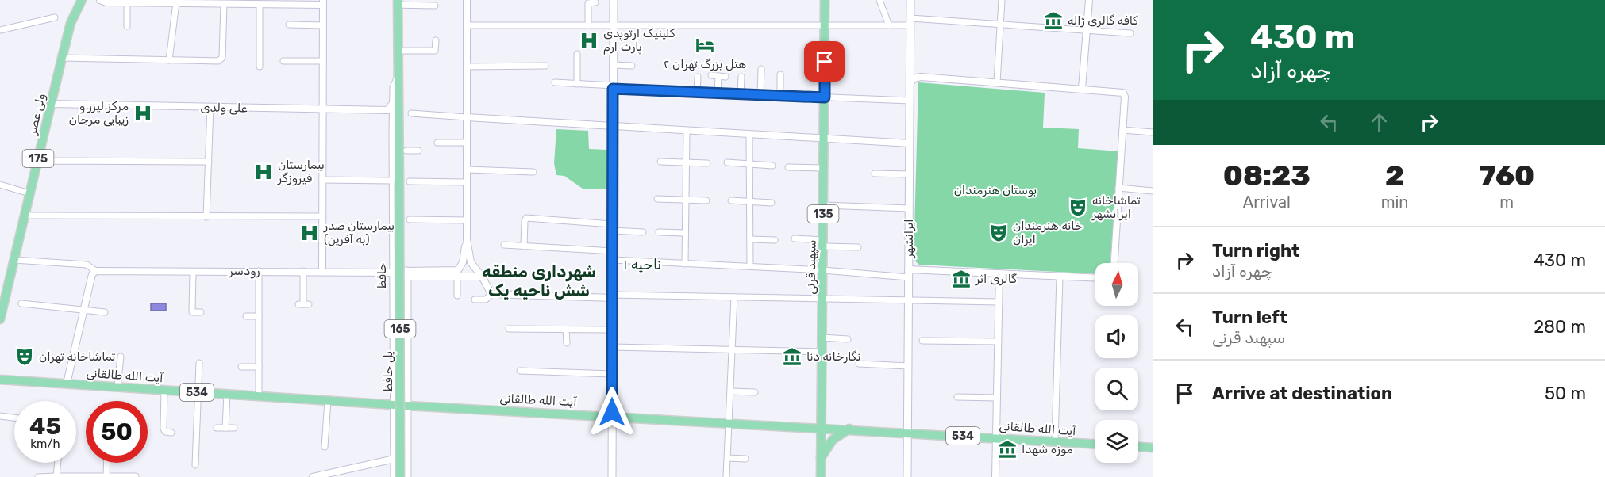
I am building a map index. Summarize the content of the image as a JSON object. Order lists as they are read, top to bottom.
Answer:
{
  "streets": {
    "main road": [
      "ولی عصر",
      "175",
      "135",
      "ایرانشهر",
      "سپهبد قرنی",
      "حافظ",
      "165",
      "پل حافظ",
      "آیت الله طالقانی",
      "534"
    ],
    "street": ["علی ولدی", "رودسر"]
  },
  "crossings": [
    ["علی ولدی", "ولی عصر"],
    ["علی ولدی", "حافظ"],
    ["ایرانشهر", "آیت الله طالقانی"],
    ["سپهبد قرنی", "آیت الله طالقانی"],
    ["رودسر", "حافظ"],
    ["حافظ", "پل حافظ"],
    ["حافظ", "آیت الله طالقانی"]
  ],
  "districts": ["ناحیه ۱", "شهرداری منطقه شش ناحیه یک"],
  "parks": ["بوستان هنرمندان"],
  "places": {
    "museum": [
      "کافه گالری ژاله",
      "گالری اثر",
      "نگارخانه دنا",
      "موزه شهدا"
    ],
    "hospital": [
      "کلینیک ارتوپدی پارت ارم",
      "مرکز لیزر و زیبایی مرجان",
      "بیمارستان فیروزگر",
      "بیمارستان صدر (به آفرین)"
    ],
    "hotel": ["هتل بزرگ تهران ۲"],
    "theatre": ["تماشاخانه ایرانشهر", "خانه هنرمندان ایران", "تماشاخانه تهران"]
  },
  "north": "top",
  "page": {
    "turn": ["430 m", "چهره آزاد"],
    "eta": [
      "08:23",
      "Arrival",
      "2",
      "min",
      "760",
      "m"
    ],
    "list": [
      {
        "name": "Turn right",
        "note": "چهره آزاد",
        "value": "430 m"
      },
      {
        "name": "Turn left",
        "note": "سپهبد قرنی",
        "value": "280 m"
      },
      {
        "name": "Arrive at destination",
        "value": "50 m"
      }
    ],
    "speed": "45 km/h",
    "limit": "50"
  }
}
